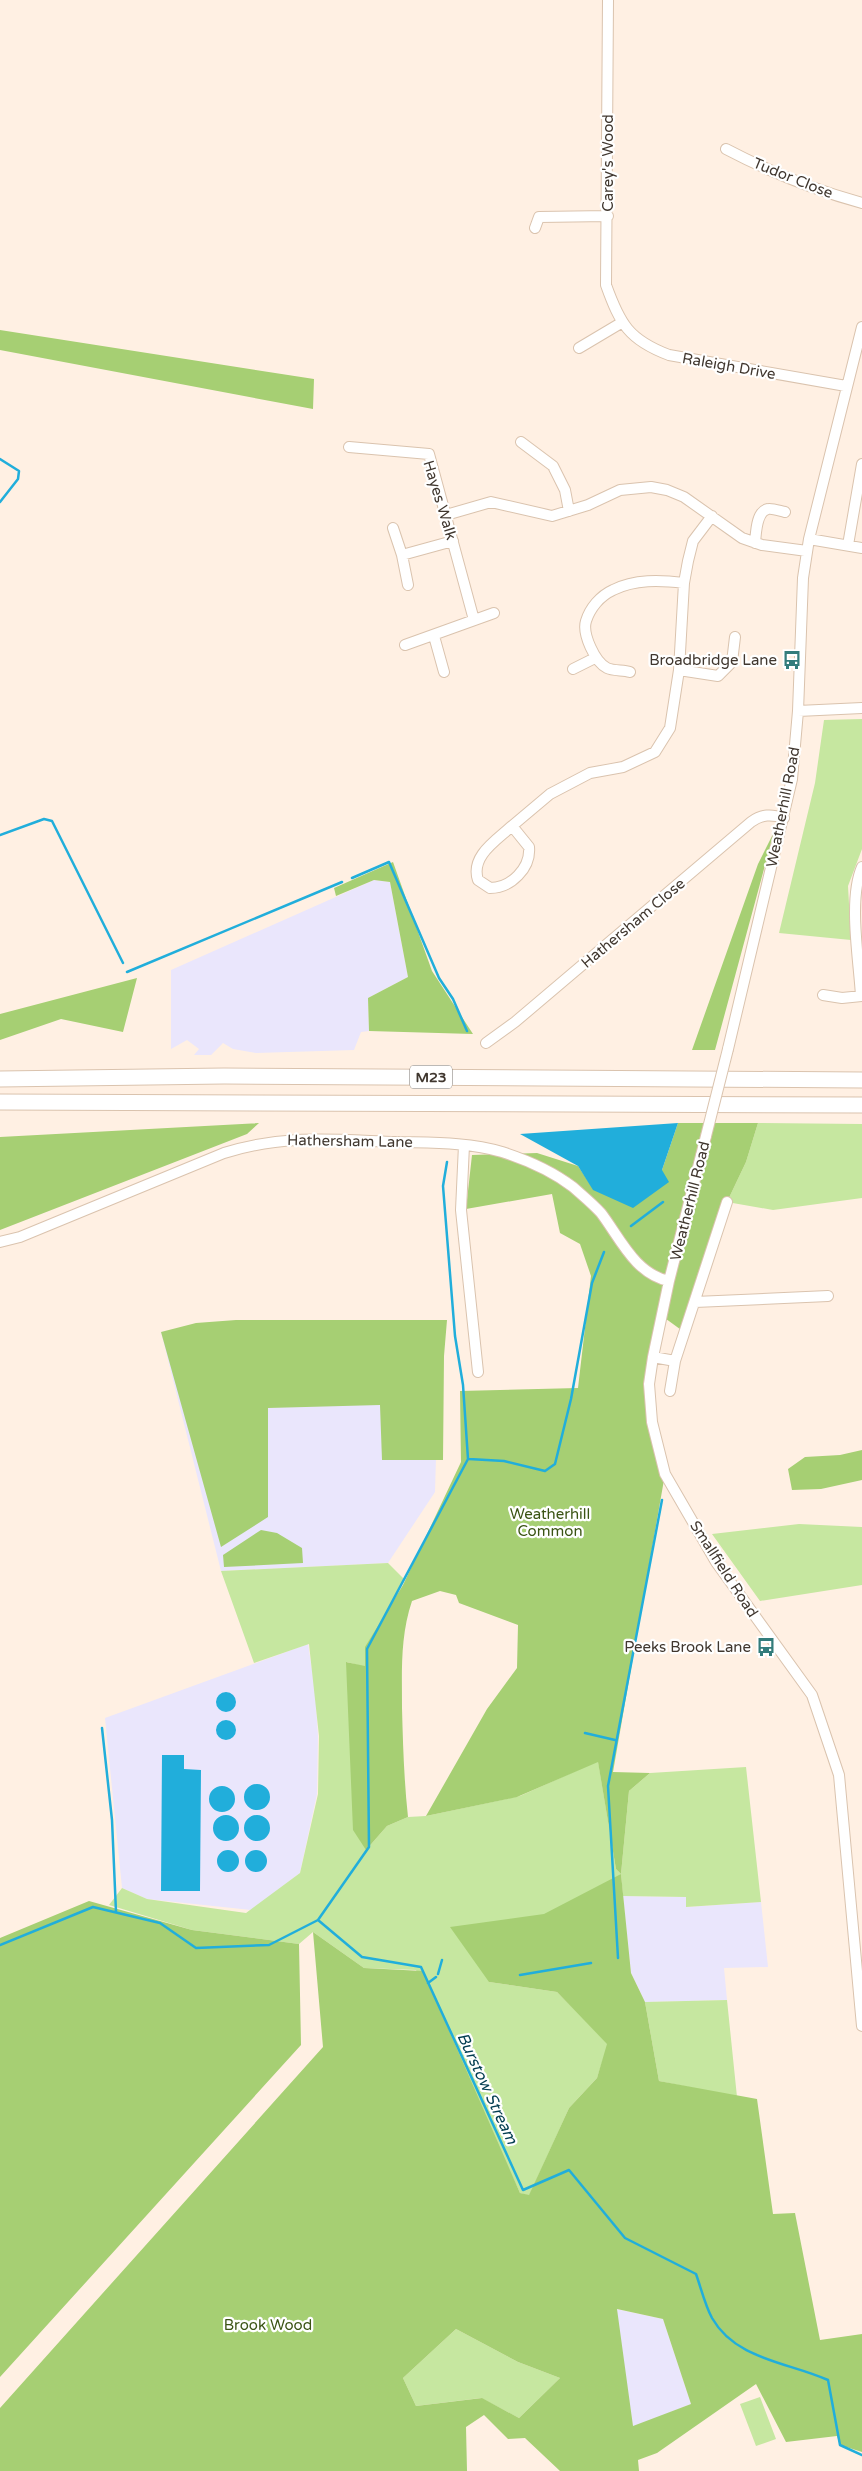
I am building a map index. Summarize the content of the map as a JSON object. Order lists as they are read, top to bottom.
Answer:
{
  "streets": {
    "highway": ["M23"],
    "street": [
      "Carey's Wood",
      "Tudor Close",
      "Raleigh Drive",
      "Hayes Walk",
      "Weatherhill Road",
      "Hathersham Close",
      "Hathersham Lane",
      "Smallfield Road"
    ]
  },
  "crossings": [
    ["Carey's Wood", "Raleigh Drive"],
    ["Raleigh Drive", "Weatherhill Road"],
    ["Weatherhill Road", "Hathersham Close"],
    ["Weatherhill Road", "Hathersham Lane"],
    ["Weatherhill Road", "Smallfield Road"],
    ["Hathersham Lane", "Smallfield Road"]
  ],
  "water": ["Burstow Stream"],
  "parks": ["Weatherhill Common", "Brook Wood"],
  "places": {
    "bus stop": ["Broadbridge Lane", "Peeks Brook Lane"]
  }
}
